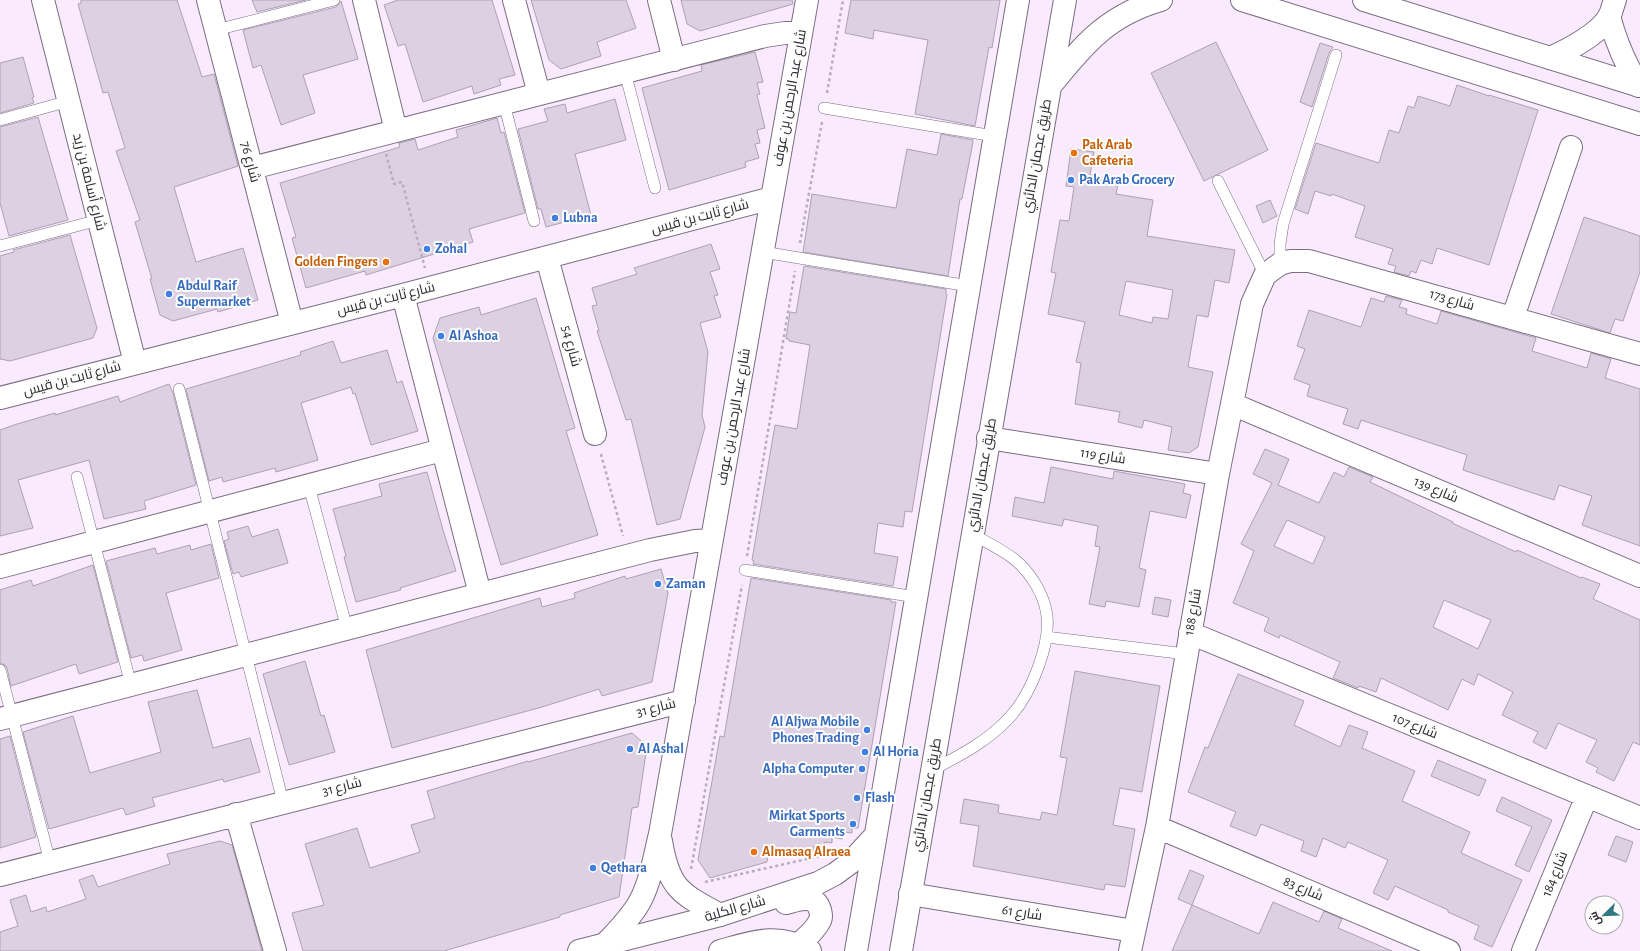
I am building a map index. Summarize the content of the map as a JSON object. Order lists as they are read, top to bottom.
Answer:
{
  "streets": {
    "street": [
      "شارع عبد الرحمن بن عوف",
      "طريق عجمان الدائري",
      "شارع 76",
      "شارع أسامة بن زيد",
      "شارع ثابت بن قيس",
      "شارع 173",
      "شارع 54",
      "شارع 119",
      "شارع 139",
      "شارع 188",
      "شارع 31",
      "شارع 107",
      "شارع 184",
      "شارع 83",
      "شارع الكلية",
      "شارع 61"
    ]
  },
  "crossings": [
    ["شارع عبد الرحمن بن عوف", "شارع ثابت بن قيس"],
    ["شارع عبد الرحمن بن عوف", "شارع 31"],
    ["شارع عبد الرحمن بن عوف", "شارع الكلية"],
    ["طريق عجمان الدائري", "شارع 119"],
    ["طريق عجمان الدائري", "شارع 61"],
    ["شارع 76", "شارع ثابت بن قيس"],
    ["شارع أسامة بن زيد", "شارع ثابت بن قيس"],
    ["شارع ثابت بن قيس", "شارع 54"],
    ["شارع 173", "شارع 188"],
    ["شارع 119", "شارع 188"],
    ["شارع 139", "شارع 188"],
    ["شارع 188", "شارع 107"],
    ["شارع 188", "شارع 83"],
    ["شارع 188", "شارع 61"],
    ["شارع 107", "شارع 184"]
  ],
  "places": [
    "Pak Arab Cafeteria",
    "Pak Arab Grocery",
    "Lubna",
    "Zohal",
    "Golden Fingers",
    "Abdul Raif Supermarket",
    "Al Ashoa",
    "Zaman",
    "Al Aljwa Mobile Phones Trading",
    "Al Ashal",
    "Al Horia",
    "Alpha Computer",
    "Flash",
    "Mirkat Sports Garments",
    "Almasaq Alraea",
    "Qethara"
  ],
  "north": "bottom left"
}
